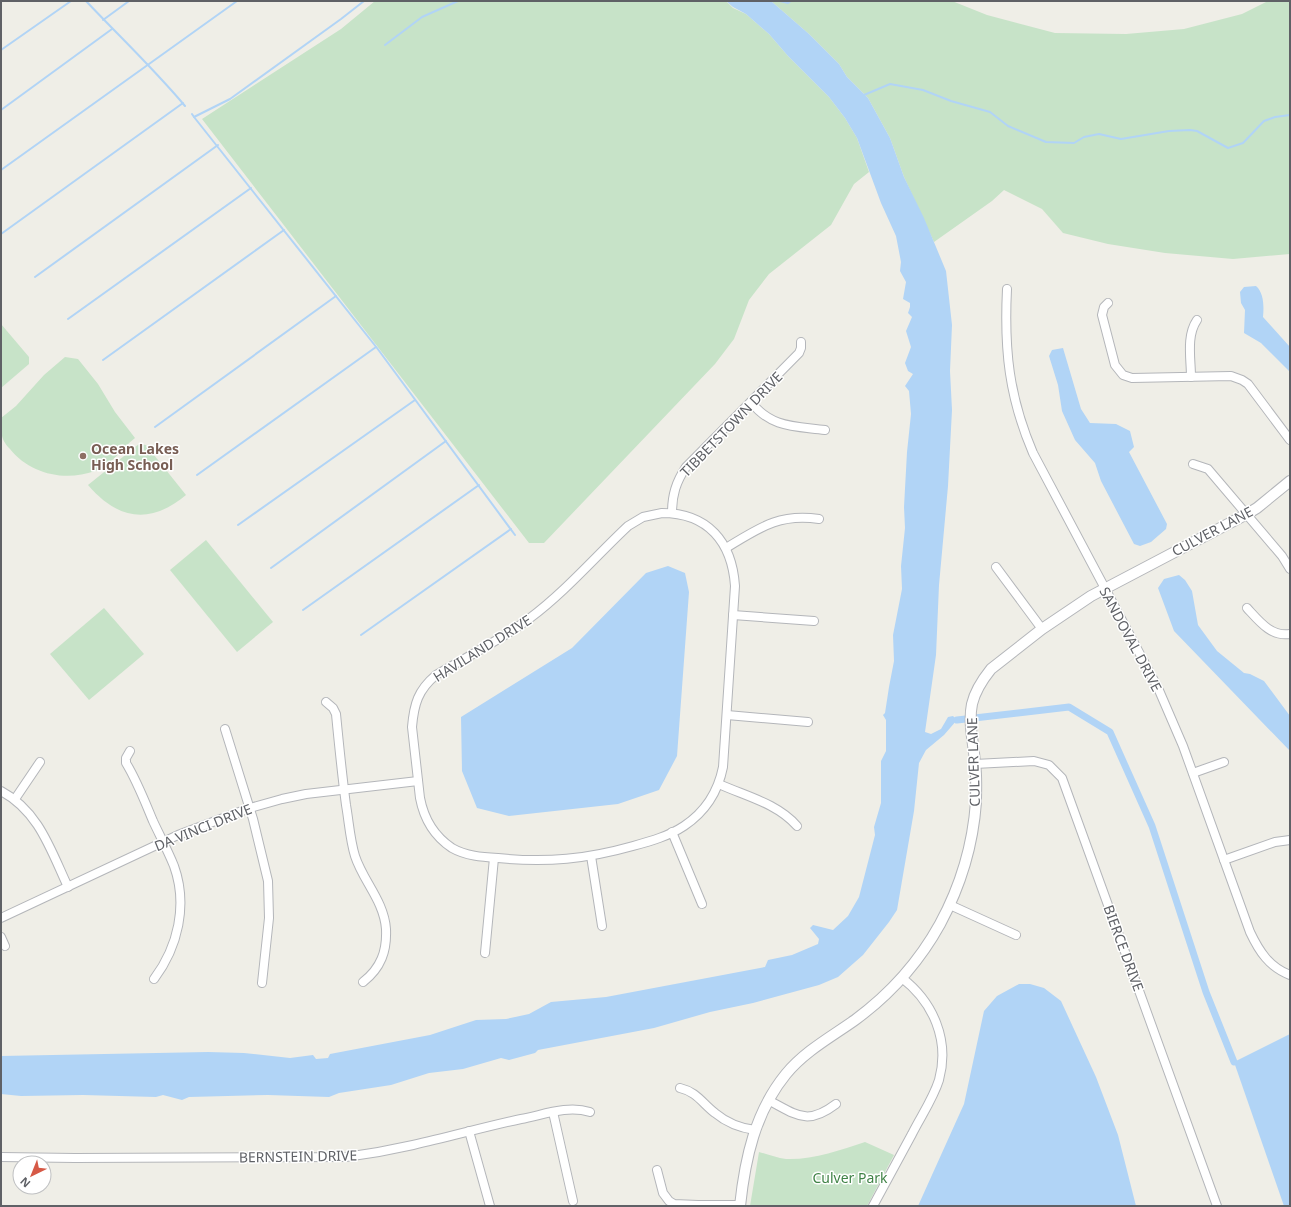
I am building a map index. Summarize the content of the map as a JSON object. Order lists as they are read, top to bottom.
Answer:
{
  "streets": {
    "street": [
      "TIBBETSTOWN DRIVE",
      "CULVER LANE",
      "SANDOVAL DRIVE",
      "HAVILAND DRIVE",
      "DA VINCI DRIVE",
      "BIERCE DRIVE",
      "BERNSTEIN DRIVE"
    ]
  },
  "crossings": [
    ["TIBBETSTOWN DRIVE", "HAVILAND DRIVE"],
    ["CULVER LANE", "SANDOVAL DRIVE"],
    ["CULVER LANE", "BIERCE DRIVE"],
    ["HAVILAND DRIVE", "DA VINCI DRIVE"]
  ],
  "parks": ["Culver Park"],
  "places": ["Ocean Lakes High School"],
  "north": "bottom left"
}
